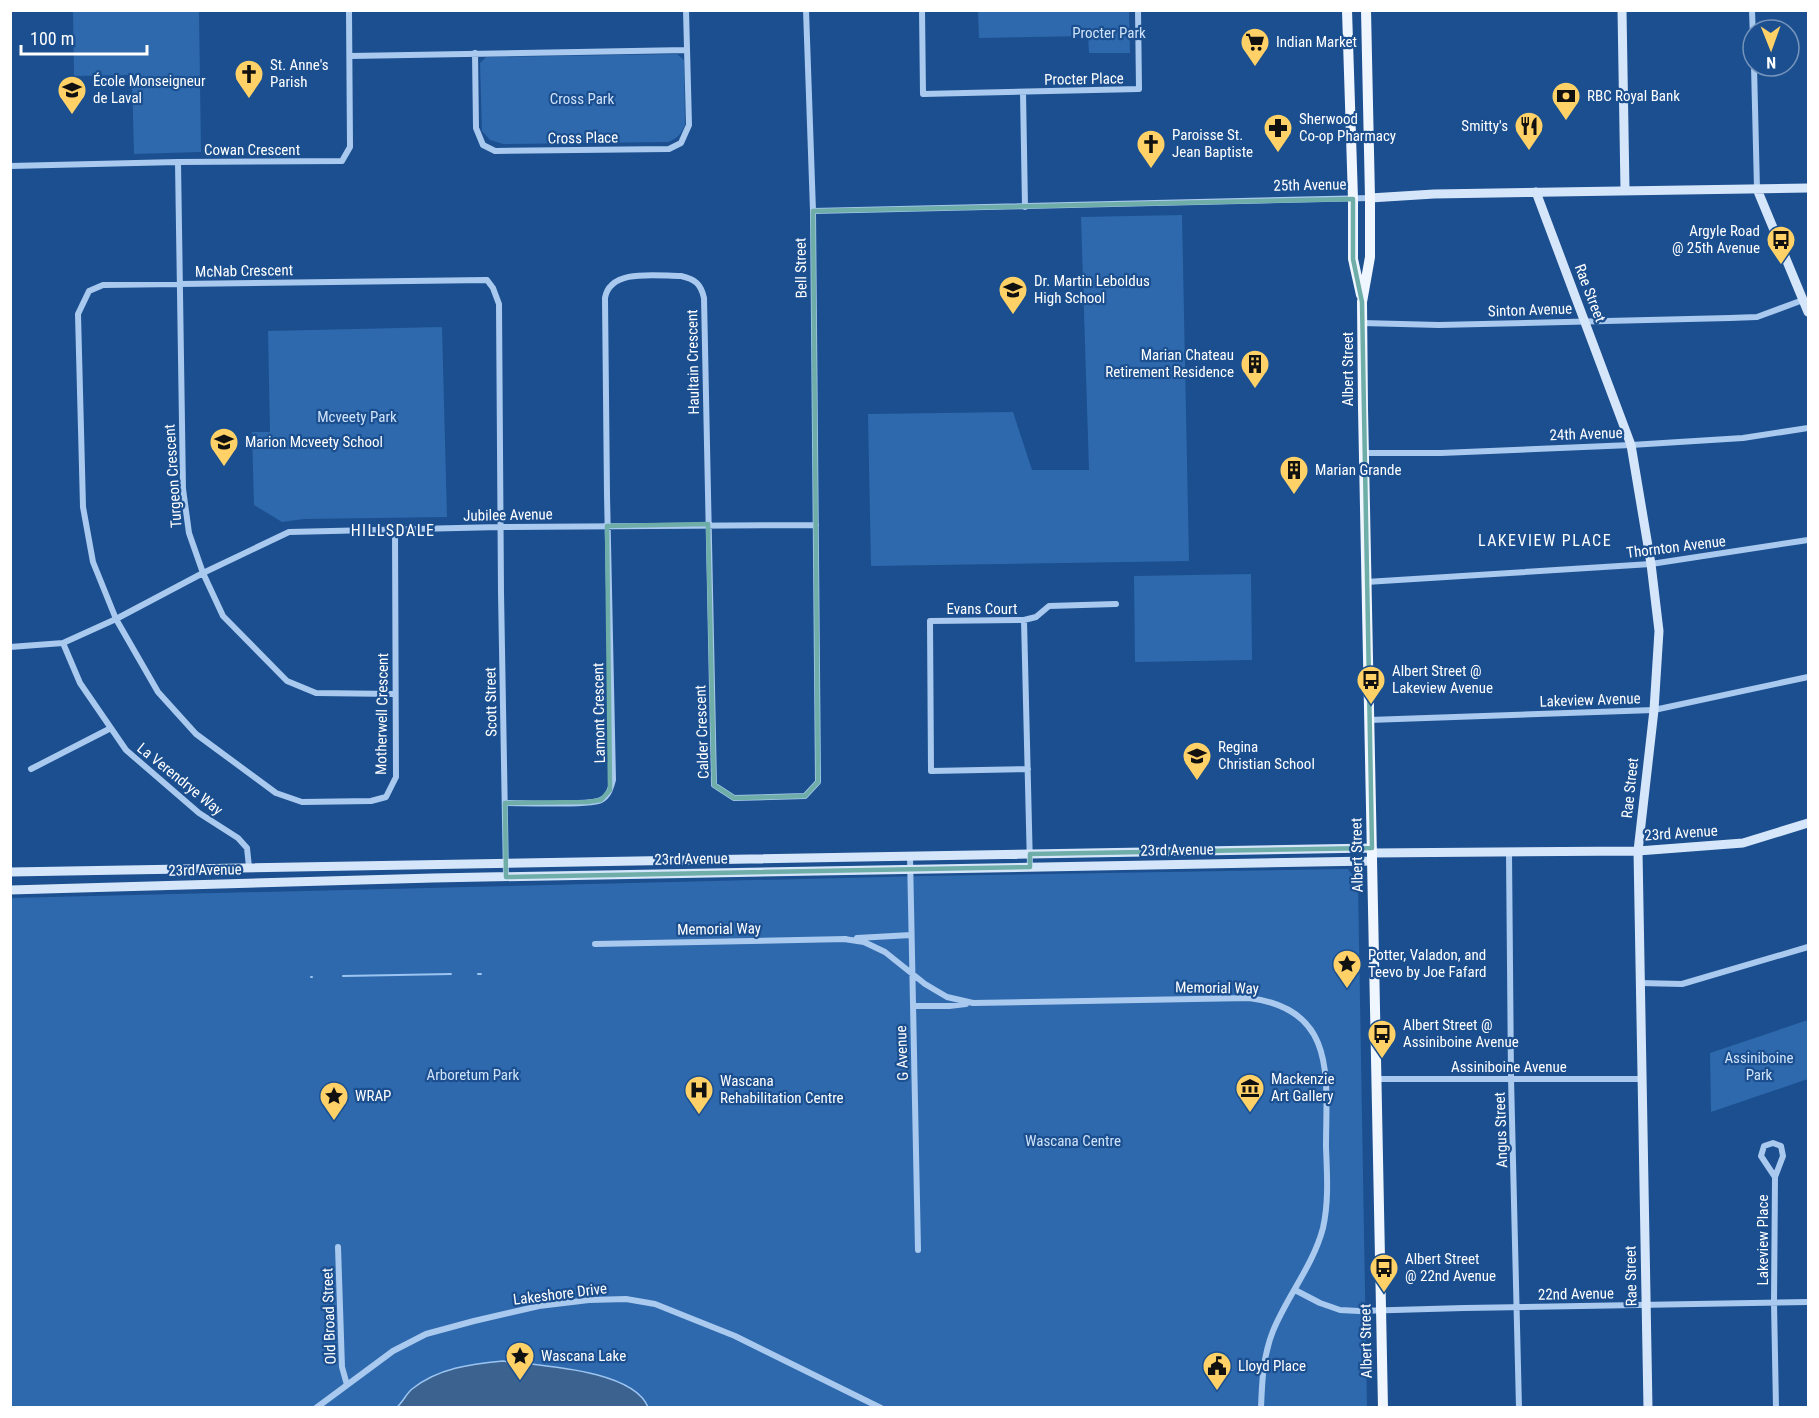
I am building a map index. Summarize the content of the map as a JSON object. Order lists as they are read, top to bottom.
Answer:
{
  "streets": {
    "main road": [
      "25th Avenue",
      "Rae Street",
      "Albert Street",
      "23rd Avenue"
    ],
    "street": [
      "Procter Place",
      "Cross Place",
      "Cowan Crescent",
      "Bell Street",
      "McNab Crescent",
      "Sinton Avenue",
      "Haultain Crescent",
      "24th Avenue",
      "Turgeon Crescent",
      "Jubilee Avenue",
      "Thornton Avenue",
      "Evans Court",
      "Lakeview Avenue",
      "Scott Street",
      "Lamont Crescent",
      "Motherwell Crescent",
      "Calder Crescent",
      "La Verendrye Way",
      "Memorial Way",
      "G Avenue",
      "Assiniboine Avenue",
      "Angus Street",
      "Lakeview Place",
      "Lakeshore Drive",
      "22nd Avenue",
      "Old Broad Street"
    ]
  },
  "crossings": [
    ["Procter Place", "25th Avenue"],
    ["Cowan Crescent", "Turgeon Crescent"],
    ["25th Avenue", "Bell Street"],
    ["25th Avenue", "Rae Street"],
    ["25th Avenue", "Albert Street"],
    ["Bell Street", "Jubilee Avenue"],
    ["Bell Street", "Calder Crescent"],
    ["McNab Crescent", "Turgeon Crescent"],
    ["McNab Crescent", "Jubilee Avenue"],
    ["McNab Crescent", "Scott Street"],
    ["McNab Crescent", "Motherwell Crescent"],
    ["Rae Street", "Sinton Avenue"],
    ["Rae Street", "24th Avenue"],
    ["Rae Street", "Thornton Avenue"],
    ["Rae Street", "Lakeview Avenue"],
    ["Rae Street", "23rd Avenue"],
    ["Rae Street", "Assiniboine Avenue"],
    ["Rae Street", "22nd Avenue"],
    ["Sinton Avenue", "Albert Street"],
    ["Haultain Crescent", "Jubilee Avenue"],
    ["Haultain Crescent", "Lamont Crescent"],
    ["Haultain Crescent", "Calder Crescent"],
    ["Albert Street", "24th Avenue"],
    ["Albert Street", "Thornton Avenue"],
    ["Albert Street", "Lakeview Avenue"],
    ["Albert Street", "23rd Avenue"],
    ["Albert Street", "Assiniboine Avenue"],
    ["Albert Street", "22nd Avenue"],
    ["Turgeon Crescent", "Jubilee Avenue"],
    ["Turgeon Crescent", "Motherwell Crescent"],
    ["Jubilee Avenue", "Scott Street"],
    ["Jubilee Avenue", "Lamont Crescent"],
    ["Jubilee Avenue", "Motherwell Crescent"],
    ["Jubilee Avenue", "Calder Crescent"],
    ["Jubilee Avenue", "La Verendrye Way"],
    ["Evans Court", "23rd Avenue"],
    ["Scott Street", "Lamont Crescent"],
    ["Scott Street", "23rd Avenue"],
    ["La Verendrye Way", "23rd Avenue"],
    ["23rd Avenue", "G Avenue"],
    ["23rd Avenue", "Angus Street"],
    ["Memorial Way", "G Avenue"],
    ["Memorial Way", "22nd Avenue"],
    ["Assiniboine Avenue", "Angus Street"],
    ["Angus Street", "22nd Avenue"],
    ["Lakeview Place", "22nd Avenue"],
    ["Lakeshore Drive", "Old Broad Street"]
  ],
  "districts": ["HILLSDALE", "LAKEVIEW PLACE"],
  "parks": [
    "Procter Park",
    "Cross Park",
    "Mcveety Park",
    "Assiniboine Park",
    "Arboretum Park",
    "Wascana Centre"
  ],
  "places": {
    "supermarket": ["Indian Market"],
    "church": ["St. Anne's Parish", "Paroisse St. Jean Baptiste"],
    "school or university": [
      "École Monseigneur de Laval",
      "Dr. Martin Leboldus High School",
      "Marion Mcveety School",
      "Regina Christian School"
    ],
    "bank": ["RBC Royal Bank"],
    "restaurant": ["Smitty's"],
    "pharmacy": ["Sherwood Co-op Pharmacy"],
    "bus stop": [
      "Argyle Road @ 25th Avenue",
      "Albert Street @ Lakeview Avenue",
      "Albert Street @ Assiniboine Avenue",
      "Albert Street @ 22nd Avenue"
    ],
    "building": ["Marian Chateau Retirement Residence", "Marian Grande"],
    "place": ["Potter, Valadon, and Teevo by Joe Fafard", "WRAP", "Wascana Lake"],
    "museum": ["Mackenzie Art Gallery"],
    "hospital": ["Wascana Rehabilitation Centre"],
    "public building": ["Lloyd Place"]
  },
  "scale_bar": "100 m",
  "north": "bottom"
}
